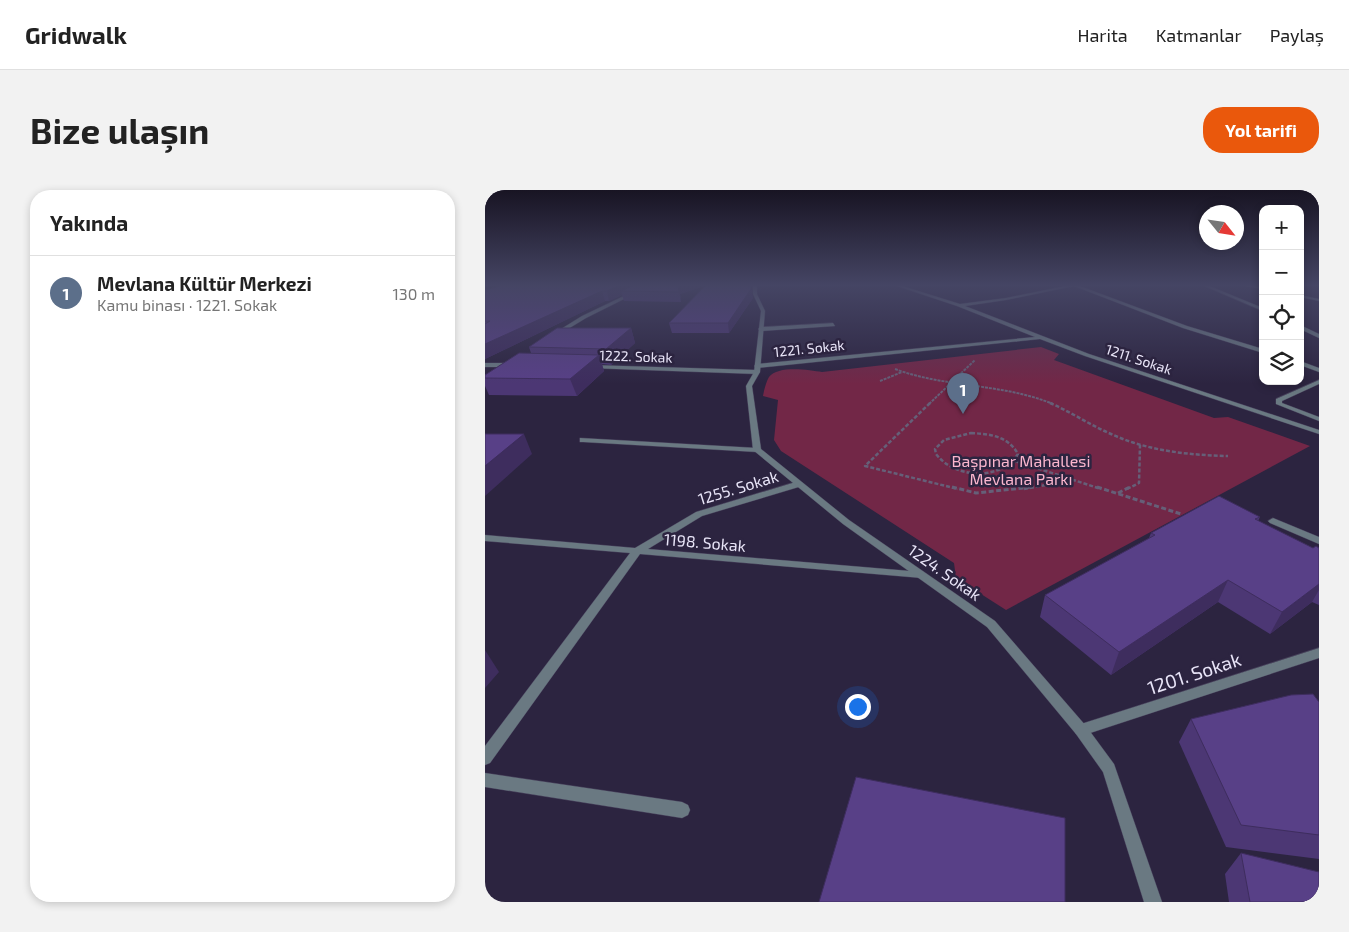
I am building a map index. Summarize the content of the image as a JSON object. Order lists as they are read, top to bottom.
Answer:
{
  "streets": {
    "street": [
      "1221. Sokak",
      "1222. Sokak",
      "1211. Sokak",
      "1255. Sokak",
      "1198. Sokak",
      "1224. Sokak",
      "1201. Sokak"
    ]
  },
  "crossings": [
    ["1221. Sokak", "1222. Sokak"],
    ["1221. Sokak", "1211. Sokak"],
    ["1255. Sokak", "1198. Sokak"],
    ["1255. Sokak", "1224. Sokak"],
    ["1198. Sokak", "1224. Sokak"],
    ["1224. Sokak", "1201. Sokak"]
  ],
  "parks": ["Başpınar Mahallesi Mevlana Parkı"],
  "north": "bottom right",
  "page": {
    "header": "Gridwalk",
    "nav": ["Harita", "Katmanlar", "Paylaş"],
    "buttons": "Yol tarifi",
    "title": "Bize ulaşın",
    "heading": "Yakında",
    "map_buttons": ["+", "−"],
    "list": [
      {
        "mark": "1",
        "name": "Mevlana Kültür Merkezi",
        "note": "Kamu binası · 1221. Sokak",
        "value": "130 m"
      }
    ],
    "pins": "1"
  }
}
